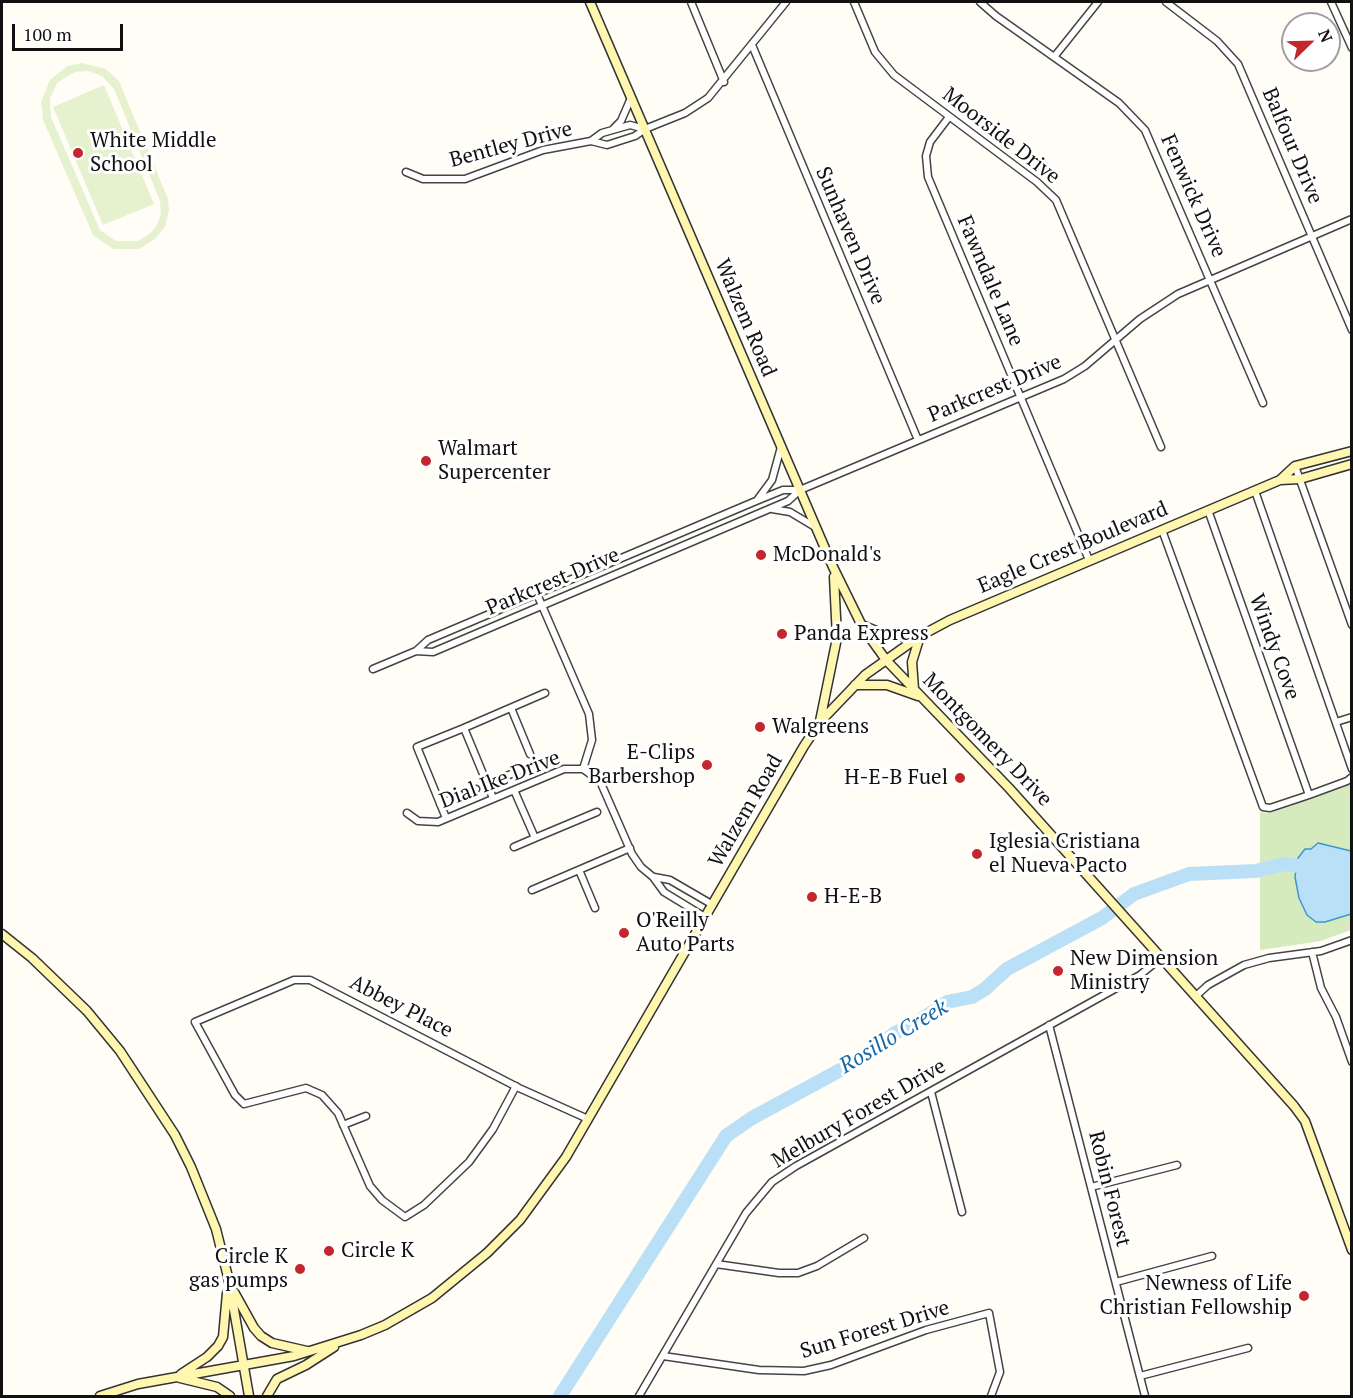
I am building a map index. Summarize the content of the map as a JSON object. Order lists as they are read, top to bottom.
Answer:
{
  "streets": {
    "main road": ["Walzem Road", "Eagle Crest Boulevard", "Montgomery Drive"],
    "street": [
      "Moorside Drive",
      "Bentley Drive",
      "Balfour Drive",
      "Fenwick Drive",
      "Sunhaven Drive",
      "Fawndale Lane",
      "Parkcrest Drive",
      "Windy Cove",
      "Dial Ike Drive",
      "Abbey Place",
      "Melbury Forest Drive",
      "Robin Forest",
      "Sun Forest Drive"
    ]
  },
  "crossings": [
    ["Moorside Drive", "Fawndale Lane"],
    ["Moorside Drive", "Parkcrest Drive"],
    ["Bentley Drive", "Walzem Road"],
    ["Balfour Drive", "Parkcrest Drive"],
    ["Fenwick Drive", "Parkcrest Drive"],
    ["Sunhaven Drive", "Parkcrest Drive"],
    ["Fawndale Lane", "Parkcrest Drive"],
    ["Fawndale Lane", "Eagle Crest Boulevard"],
    ["Walzem Road", "Parkcrest Drive"],
    ["Walzem Road", "Eagle Crest Boulevard"],
    ["Walzem Road", "Montgomery Drive"],
    ["Walzem Road", "Dial Ike Drive"],
    ["Walzem Road", "Abbey Place"],
    ["Eagle Crest Boulevard", "Windy Cove"],
    ["Eagle Crest Boulevard", "Montgomery Drive"],
    ["Montgomery Drive", "Melbury Forest Drive"],
    ["Melbury Forest Drive", "Robin Forest"],
    ["Melbury Forest Drive", "Sun Forest Drive"]
  ],
  "water": ["Rosillo Creek"],
  "places": [
    "White Middle School",
    "Walmart Supercenter",
    "McDonald's",
    "Panda Express",
    "Walgreens",
    "E-Clips Barbershop",
    "H-E-B Fuel",
    "Iglesia Cristiana el Nueva Pacto",
    "H-E-B",
    "O'Reilly Auto Parts",
    "New Dimension Ministry",
    "Circle K",
    "Circle K gas pumps",
    "Newness of Life Christian Fellowship"
  ],
  "scale_bar": "100 m",
  "north": "top right"
}
